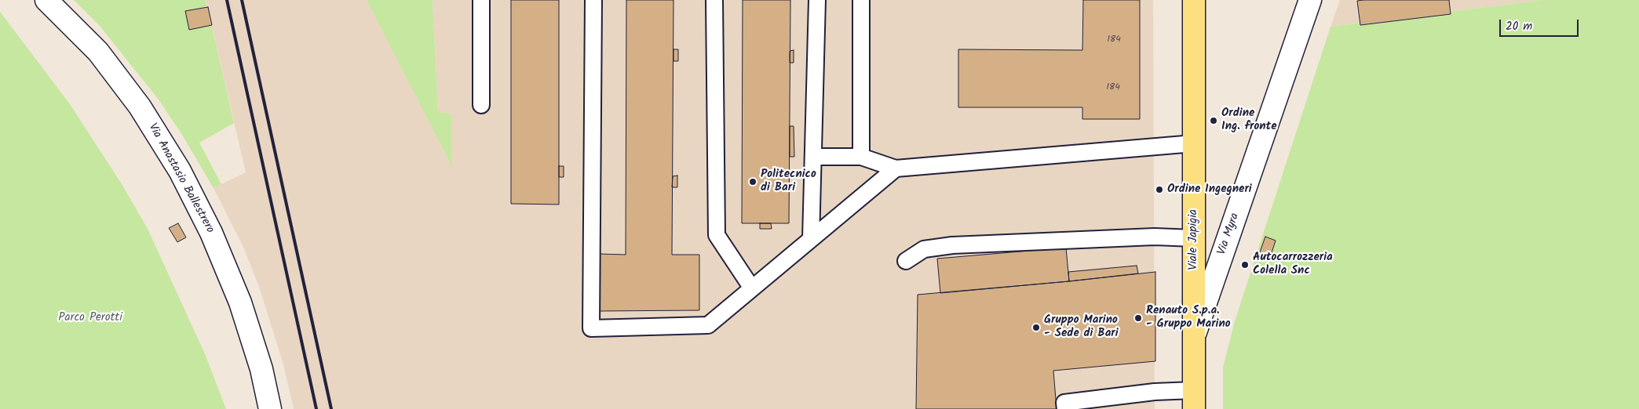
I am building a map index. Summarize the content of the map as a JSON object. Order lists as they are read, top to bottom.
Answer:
{
  "streets": {
    "main road": ["Viale Japigia"],
    "street": ["Via Anastasio Ballestrero", "Via Myra"]
  },
  "crossings": [
    ["Via Myra", "Viale Japigia"]
  ],
  "parks": ["Parco Perotti"],
  "places": [
    "Ordine Ing. fronte",
    "Politecnico di Bari",
    "Ordine Ingegneri",
    "Autocarrozzeria Colella Snc",
    "Renauto S.p.a. - Gruppo Marino",
    "Gruppo Marino - Sede di Bari"
  ],
  "house_numbers": ["184", "184"],
  "scale_bar": "20 m"
}
